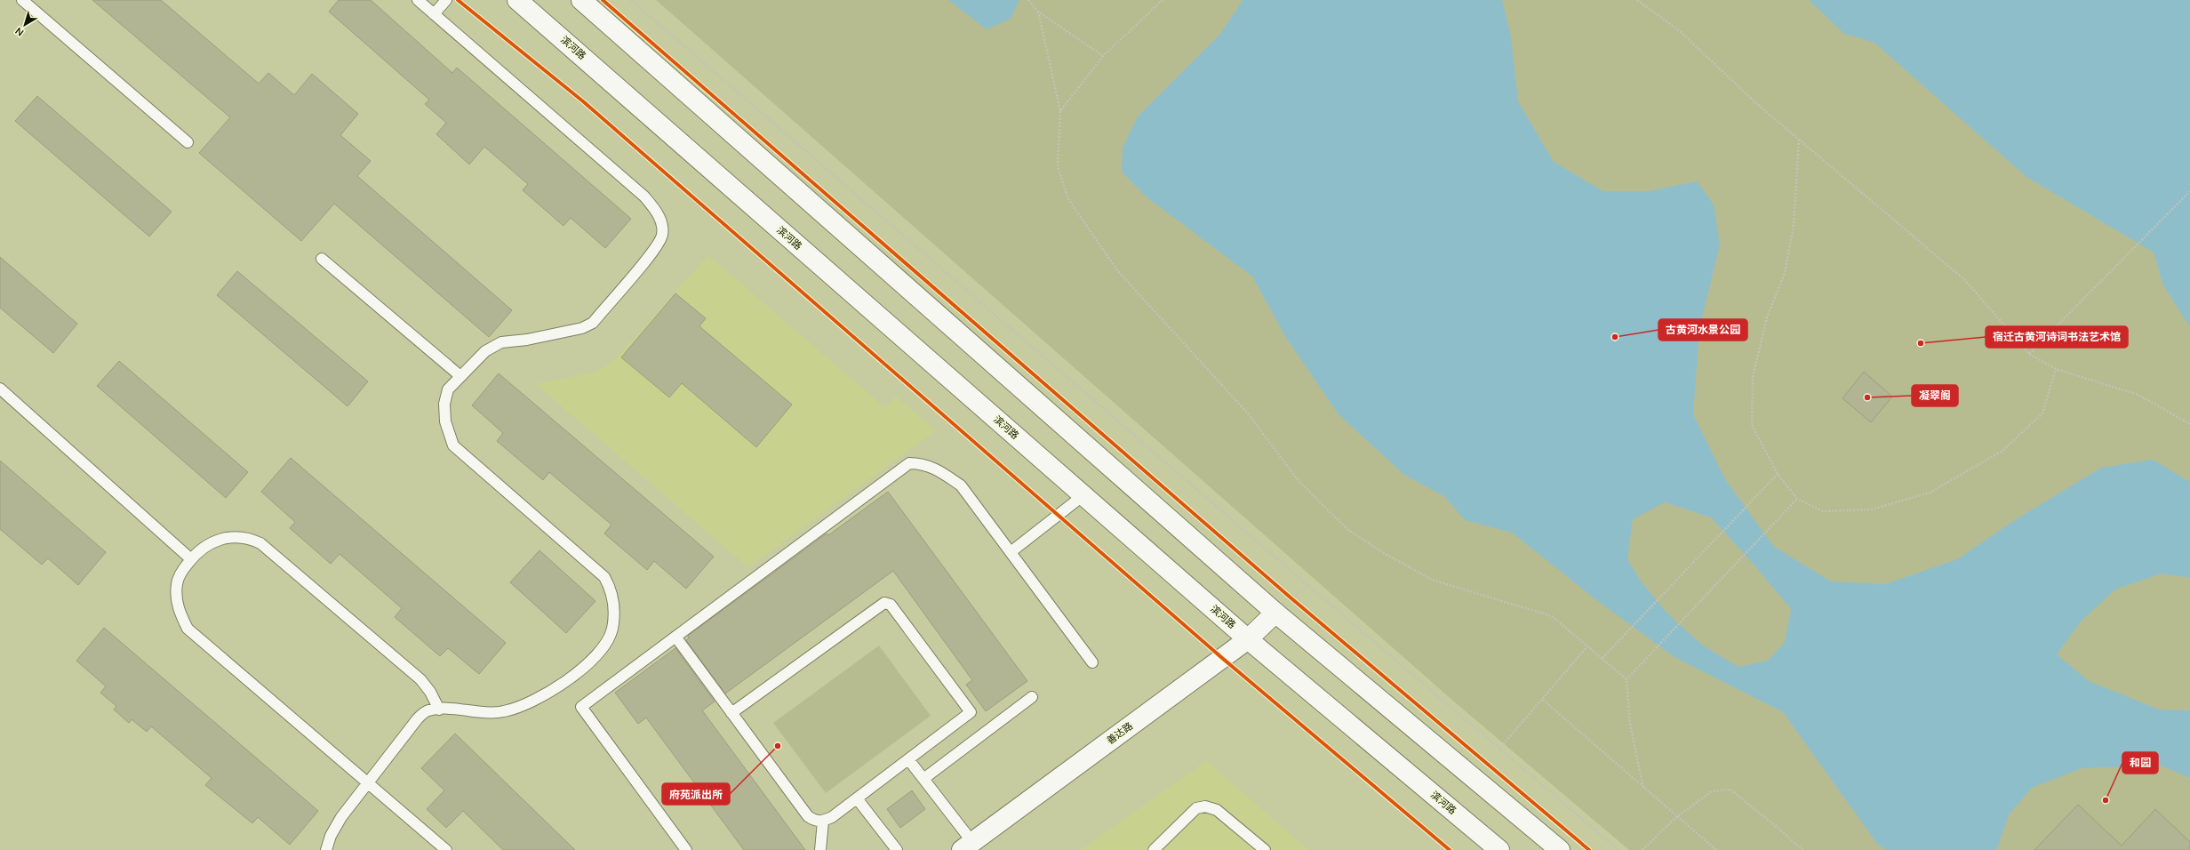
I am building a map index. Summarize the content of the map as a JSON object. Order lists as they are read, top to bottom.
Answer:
{
  "streets": {
    "main road": ["滨河路", "善达路"]
  },
  "crossings": [
    ["滨河路", "善达路"]
  ],
  "places": [
    "古黄河水景公园",
    "宿迁古黄河诗词书法艺术馆",
    "凝翠阁",
    "府苑派出所",
    "和园"
  ],
  "north": "bottom left"
}
